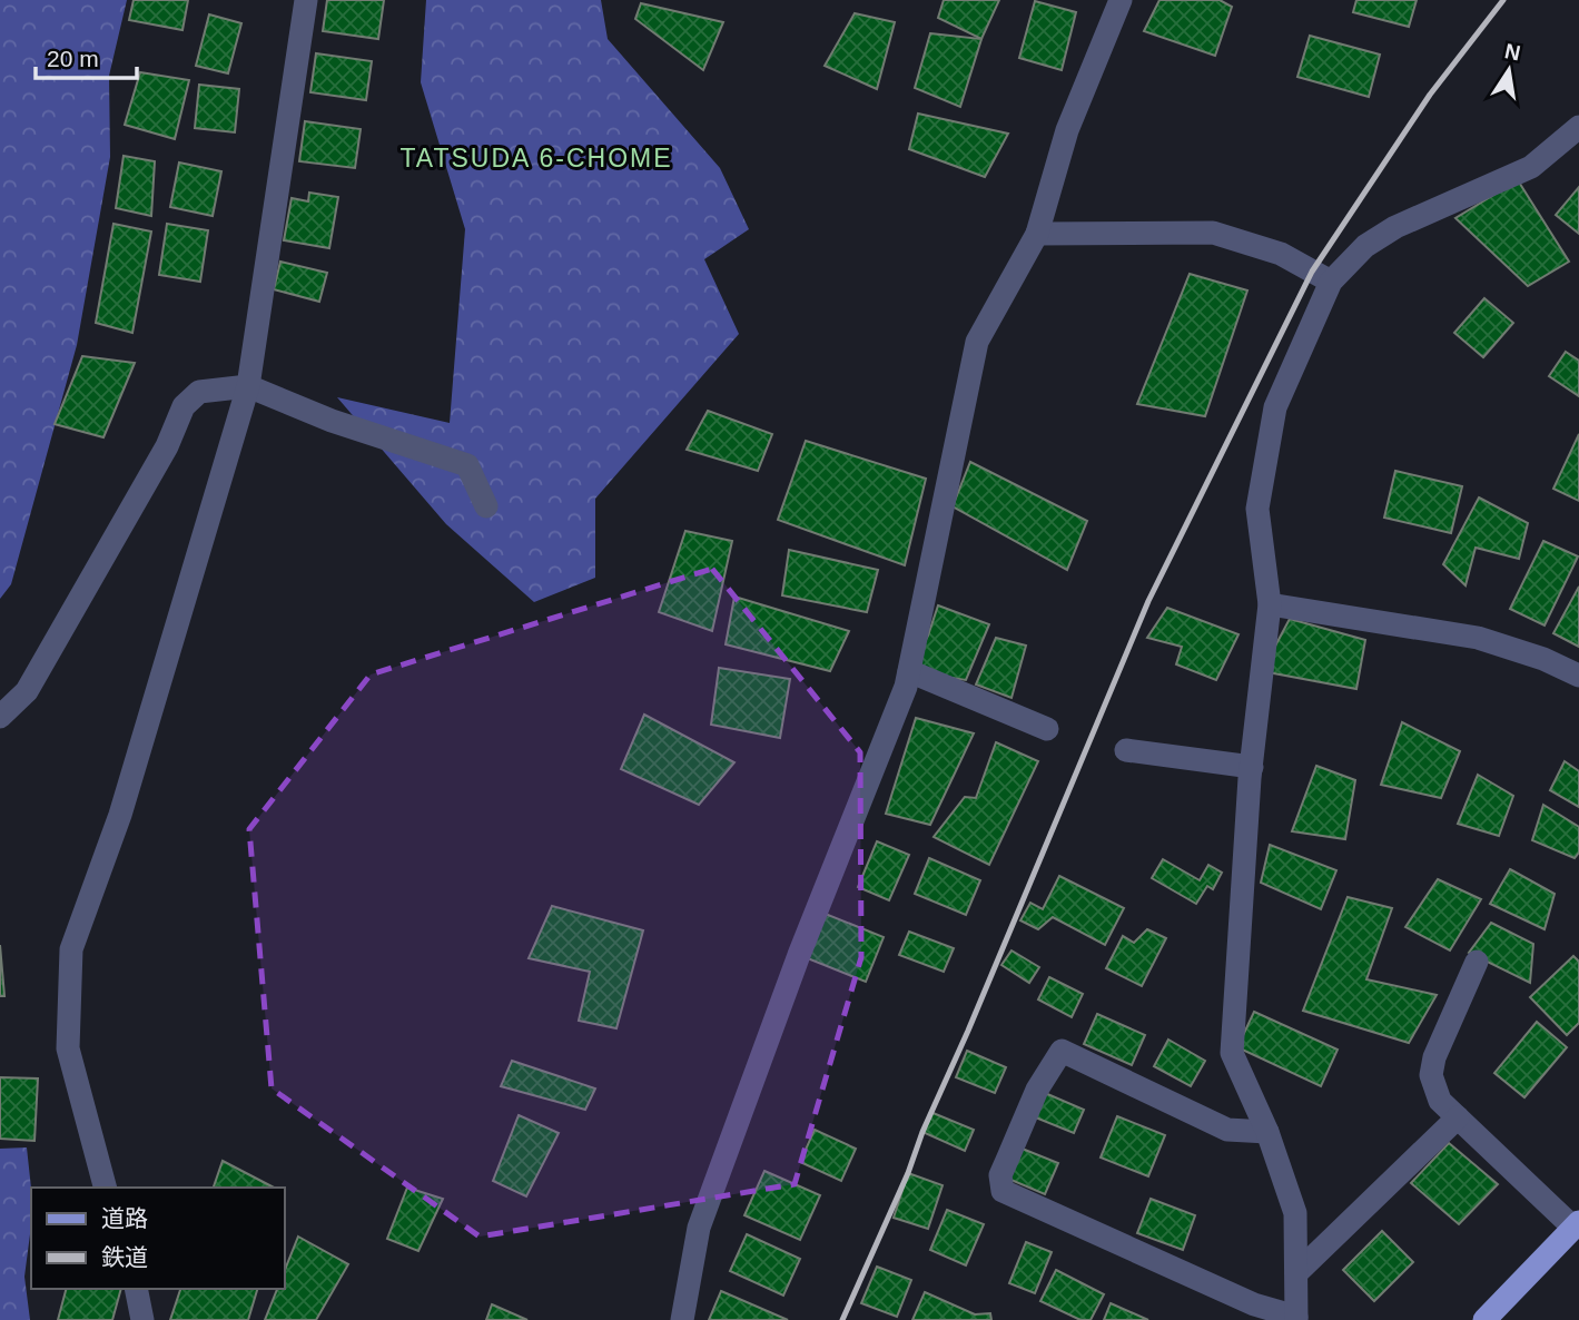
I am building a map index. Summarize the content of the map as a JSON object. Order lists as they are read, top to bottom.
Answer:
{
  "districts": ["TATSUDA 6-CHOME"],
  "legend": ["道路", "鉄道"],
  "scale_bar": "20 m",
  "north": "top"
}
